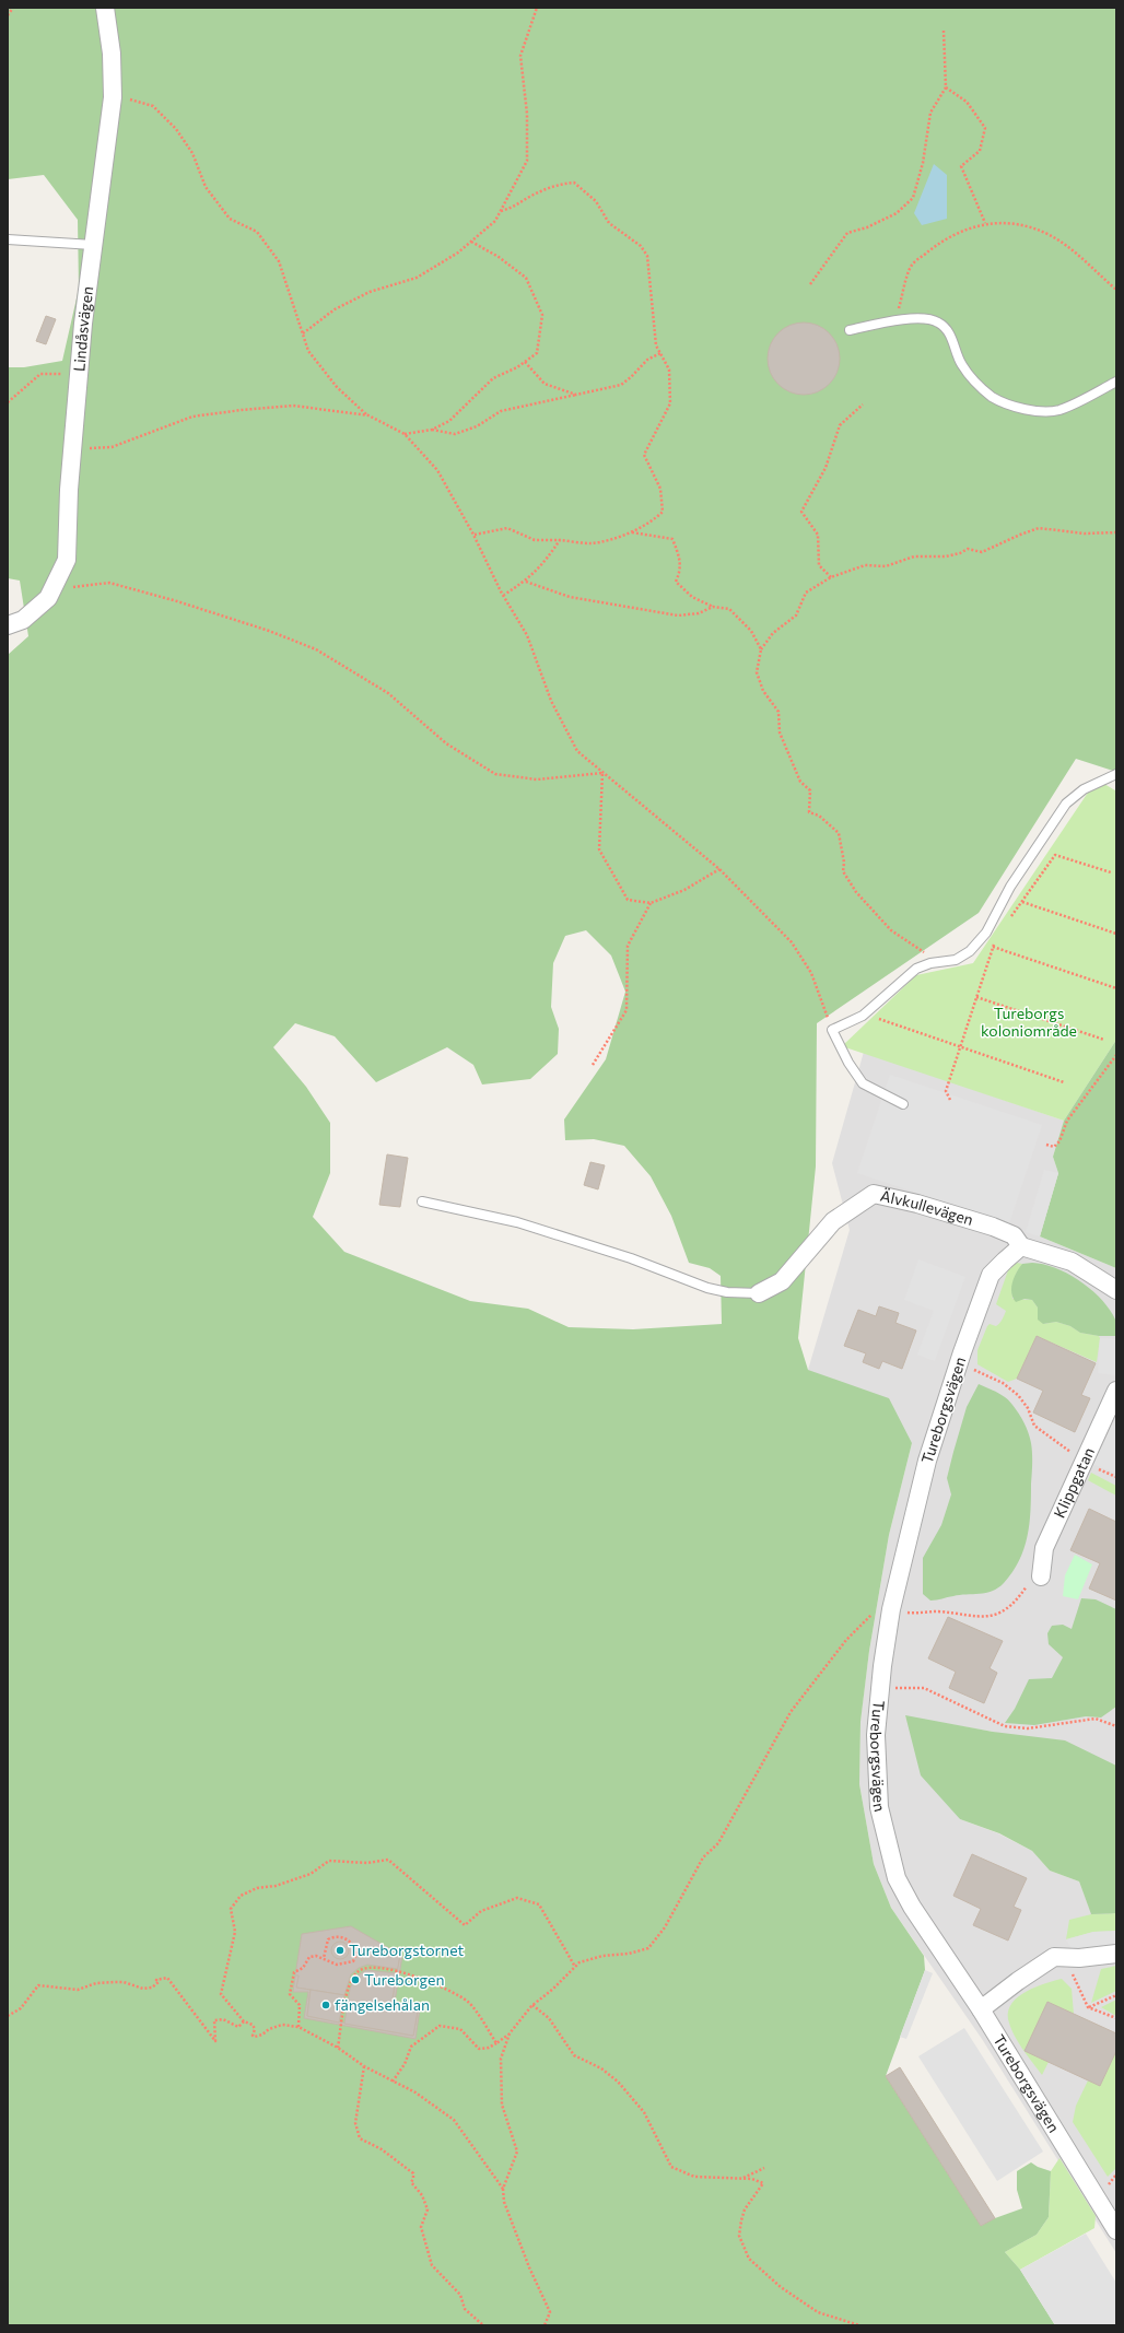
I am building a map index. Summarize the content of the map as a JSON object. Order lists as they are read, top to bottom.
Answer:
{
  "streets": {
    "street": [
      "Lindåsvägen",
      "Älvkullevägen",
      "Tureborgsvägen",
      "Klippgatan"
    ]
  },
  "crossings": [
    ["Älvkullevägen", "Tureborgsvägen"]
  ],
  "parks": ["Tureborgs koloniområde"],
  "places": ["Tureborgstornet", "Tureborgen", "fängelsehålan"]
}
